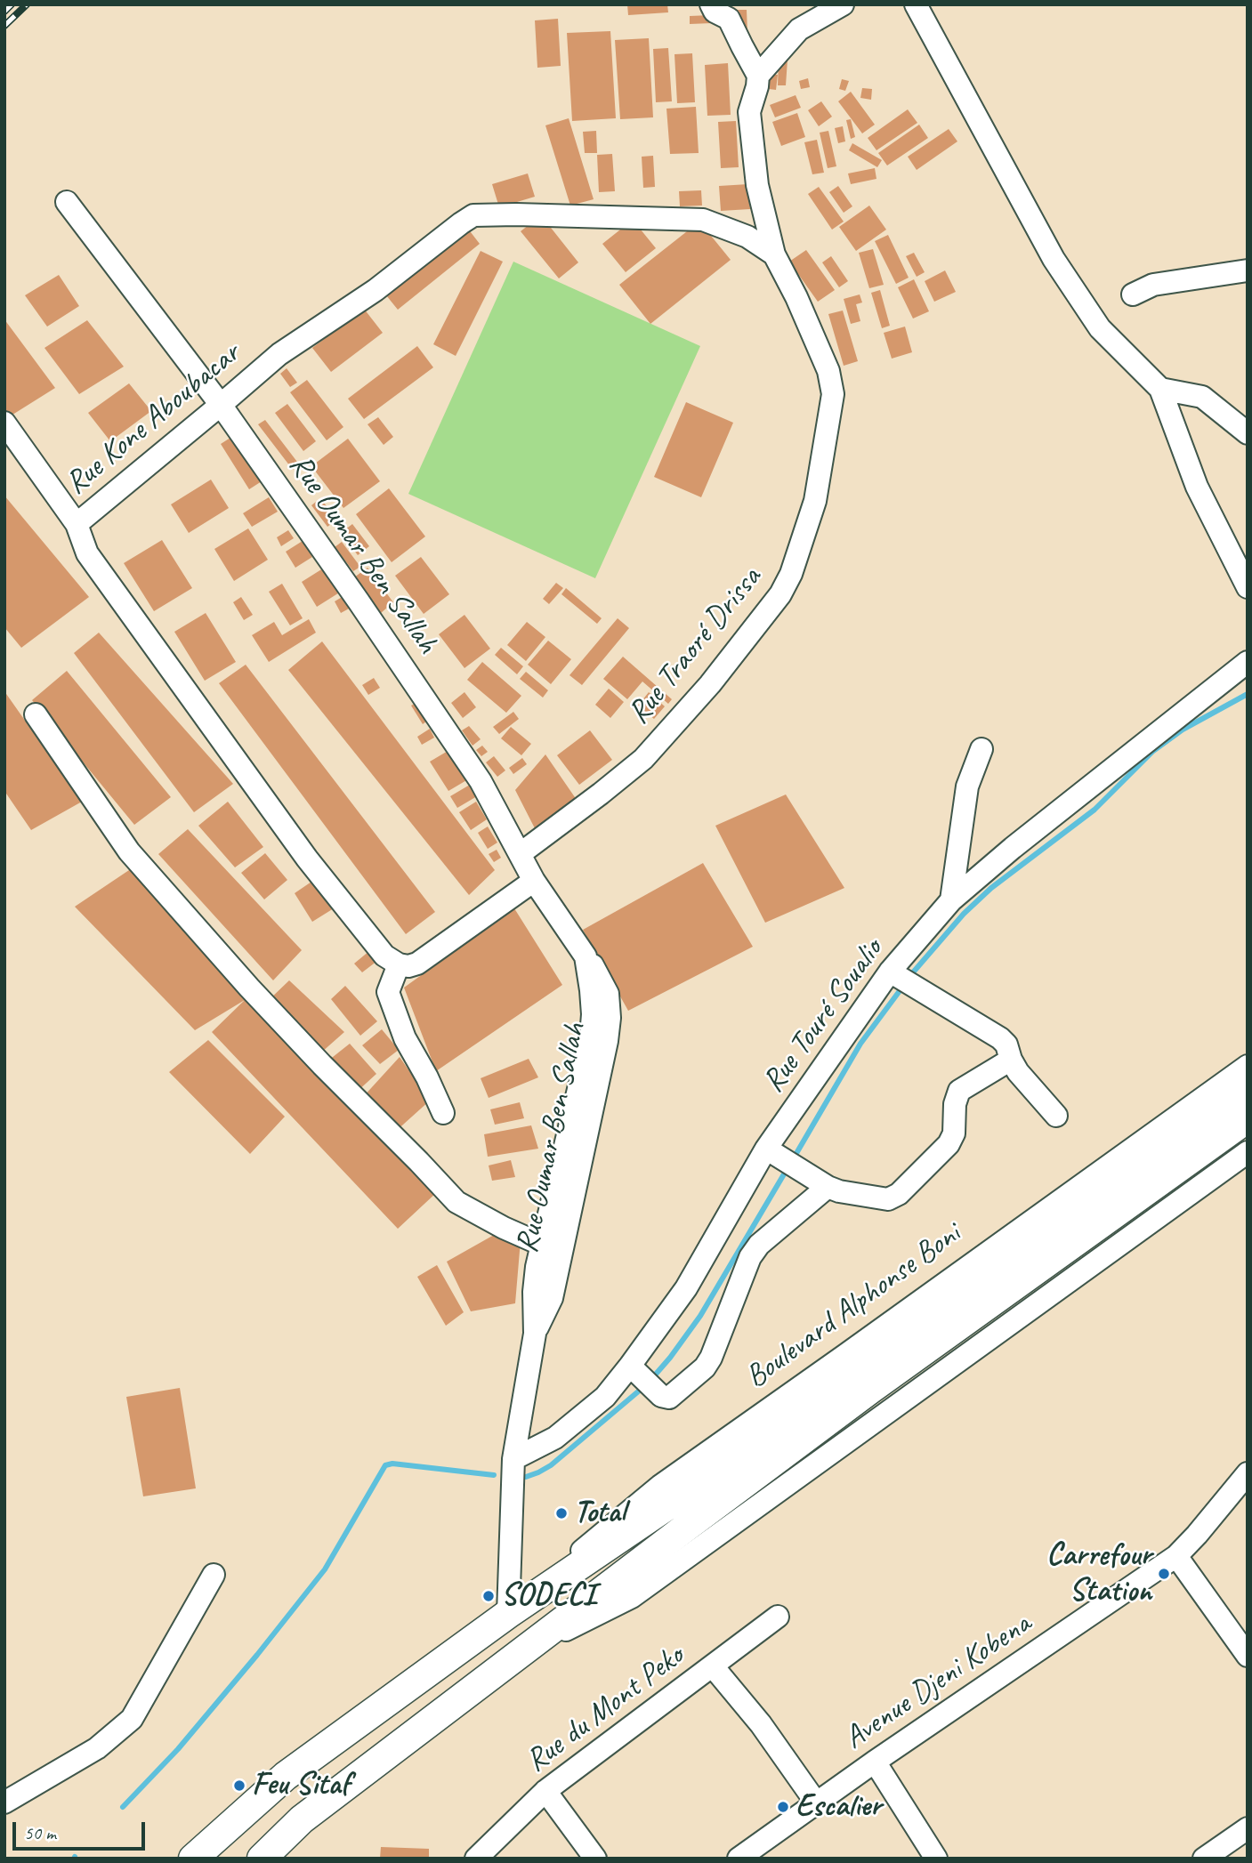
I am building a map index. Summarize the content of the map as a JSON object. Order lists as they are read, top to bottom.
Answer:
{
  "streets": {
    "main road": ["Boulevard Alphonse Boni"],
    "street": [
      "Rue Kone Aboubacar",
      "Rue Oumar Ben Sallah",
      "Rue Traoré Drissa",
      "Rue Touré Soualio",
      "Avenue Djeni Kobena",
      "Rue du Mont Peko"
    ]
  },
  "crossings": [
    ["Rue Kone Aboubacar", "Rue Oumar Ben Sallah"],
    ["Rue Kone Aboubacar", "Rue Traoré Drissa"],
    ["Rue Oumar Ben Sallah", "Rue Traoré Drissa"],
    ["Rue Oumar Ben Sallah", "Rue Touré Soualio"],
    ["Rue Oumar Ben Sallah", "Boulevard Alphonse Boni"]
  ],
  "places": [
    "Total",
    "Carrefour Station",
    "SODECI",
    "Feu Sitaf",
    "Escalier"
  ],
  "scale_bar": "50 m"
}
